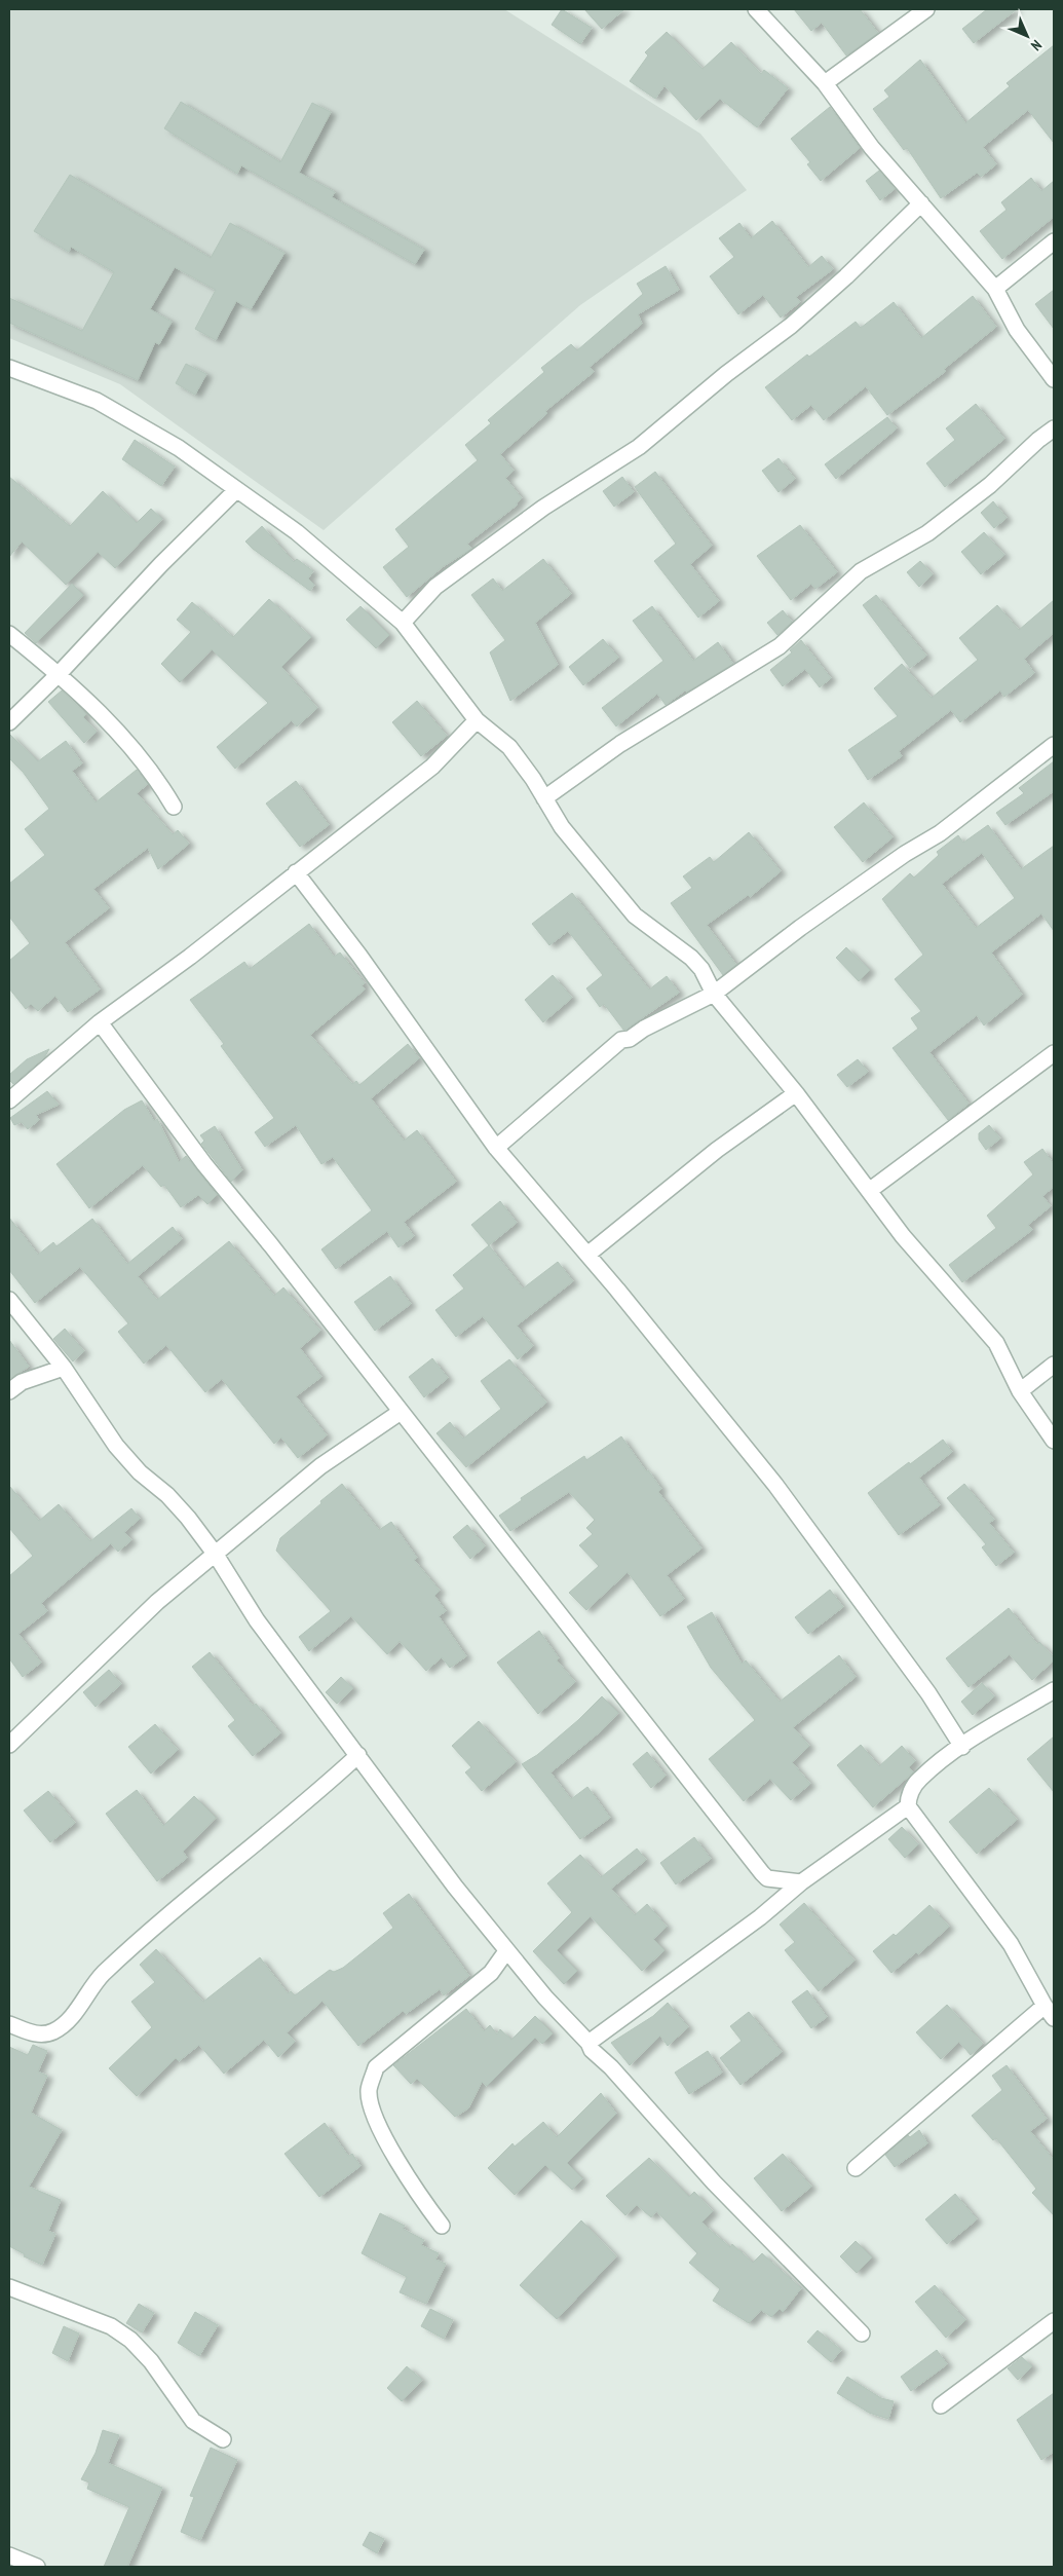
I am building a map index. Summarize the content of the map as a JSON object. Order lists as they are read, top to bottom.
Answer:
{
  "north": "bottom right"
}
